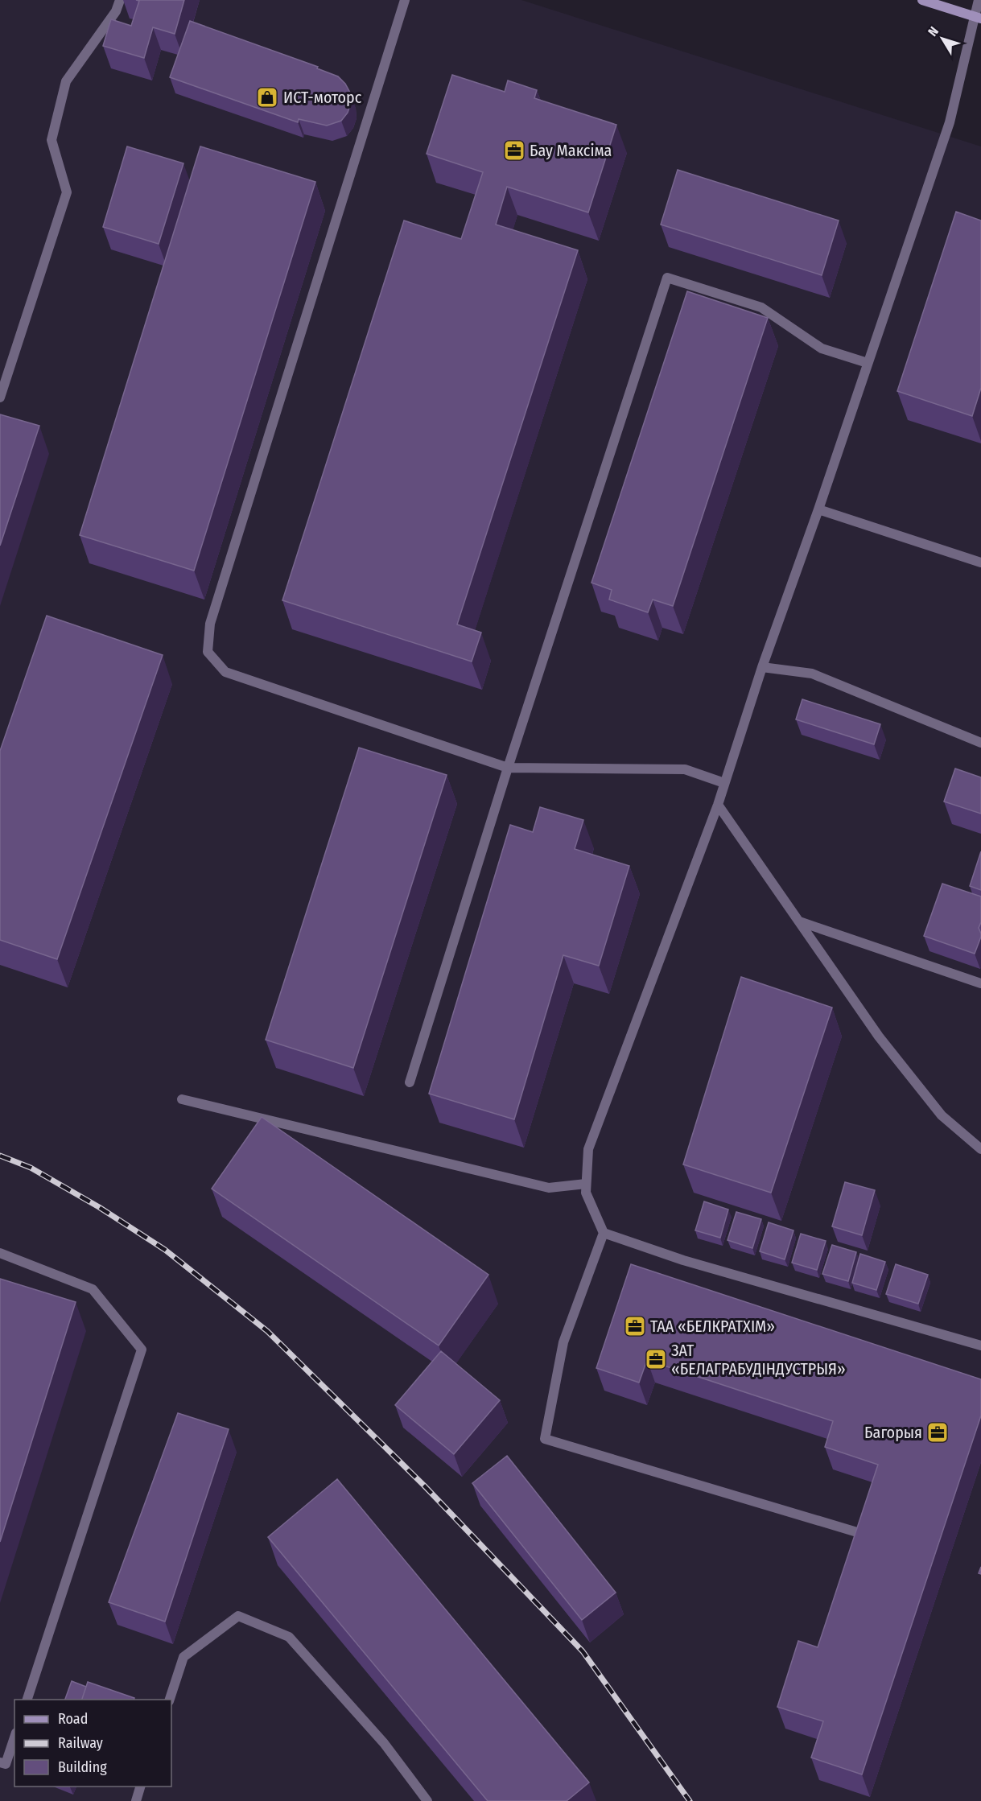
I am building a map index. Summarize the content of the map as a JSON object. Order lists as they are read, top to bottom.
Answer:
{
  "places": {
    "shop": ["ИСТ-моторс"],
    "office": [
      "Бау Максіма",
      "ТАА «БЕЛКРАТХІМ»",
      "ЗАТ «БЕЛАГРАБУДIНДУСТРЫЯ»",
      "Багорыя"
    ]
  },
  "legend": ["Road", "Railway", "Building"],
  "north": "top left"
}
